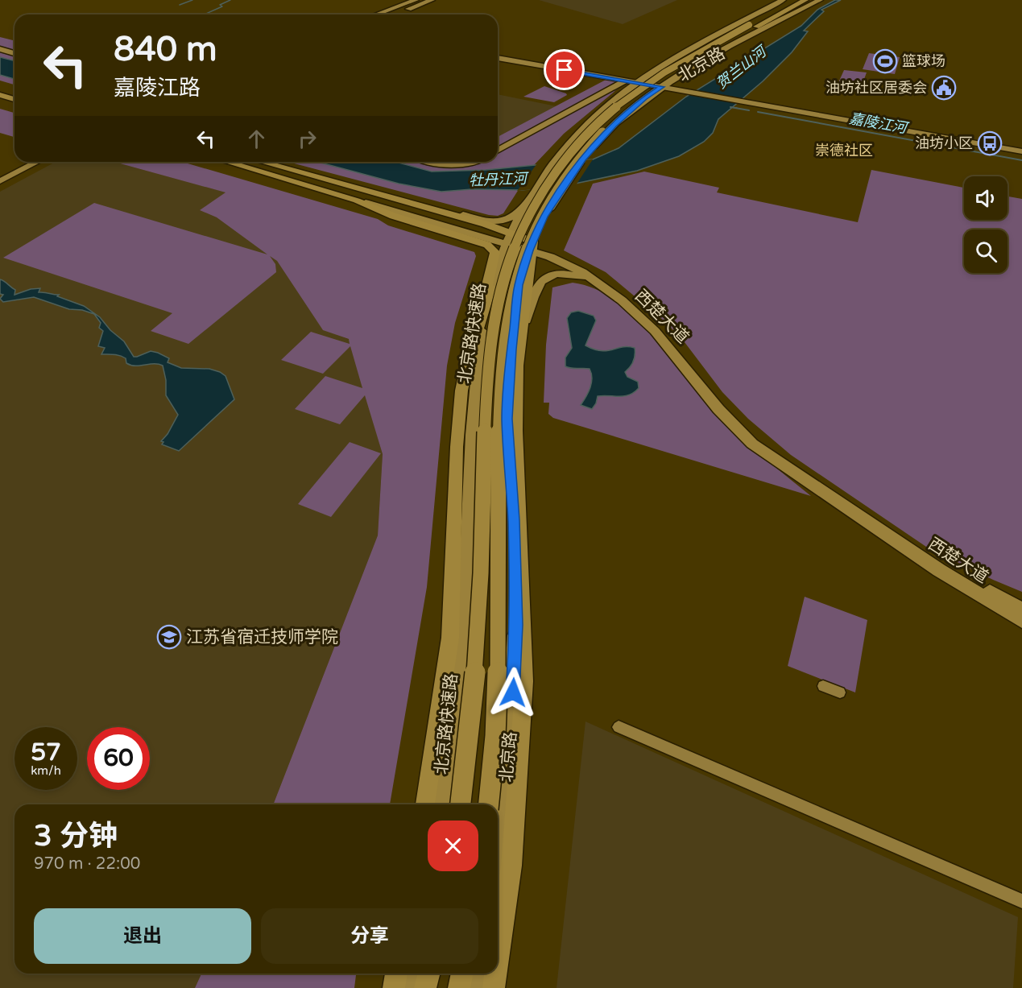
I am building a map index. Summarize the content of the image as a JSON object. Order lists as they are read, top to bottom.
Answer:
{
  "streets": {
    "highway": ["西楚大道", "北京路快速路"],
    "main road": ["北京路"]
  },
  "crossings": [
    ["北京路", "西楚大道"]
  ],
  "districts": ["崇德社区"],
  "water": ["贺兰山河", "嘉陵江河", "牡丹江河"],
  "places": {
    "sports": ["篮球场"],
    "public building": ["油坊社区居委会"],
    "bus stop": ["油坊小区"],
    "school or university": ["江苏省宿迁技师学院"]
  },
  "page": {
    "turn": ["840 m", "嘉陵江路"],
    "speed": "57 km/h",
    "limit": "60",
    "heading": ["3 分钟", "970 m · 22:00"],
    "buttons": ["退出", "分享"]
  }
}
